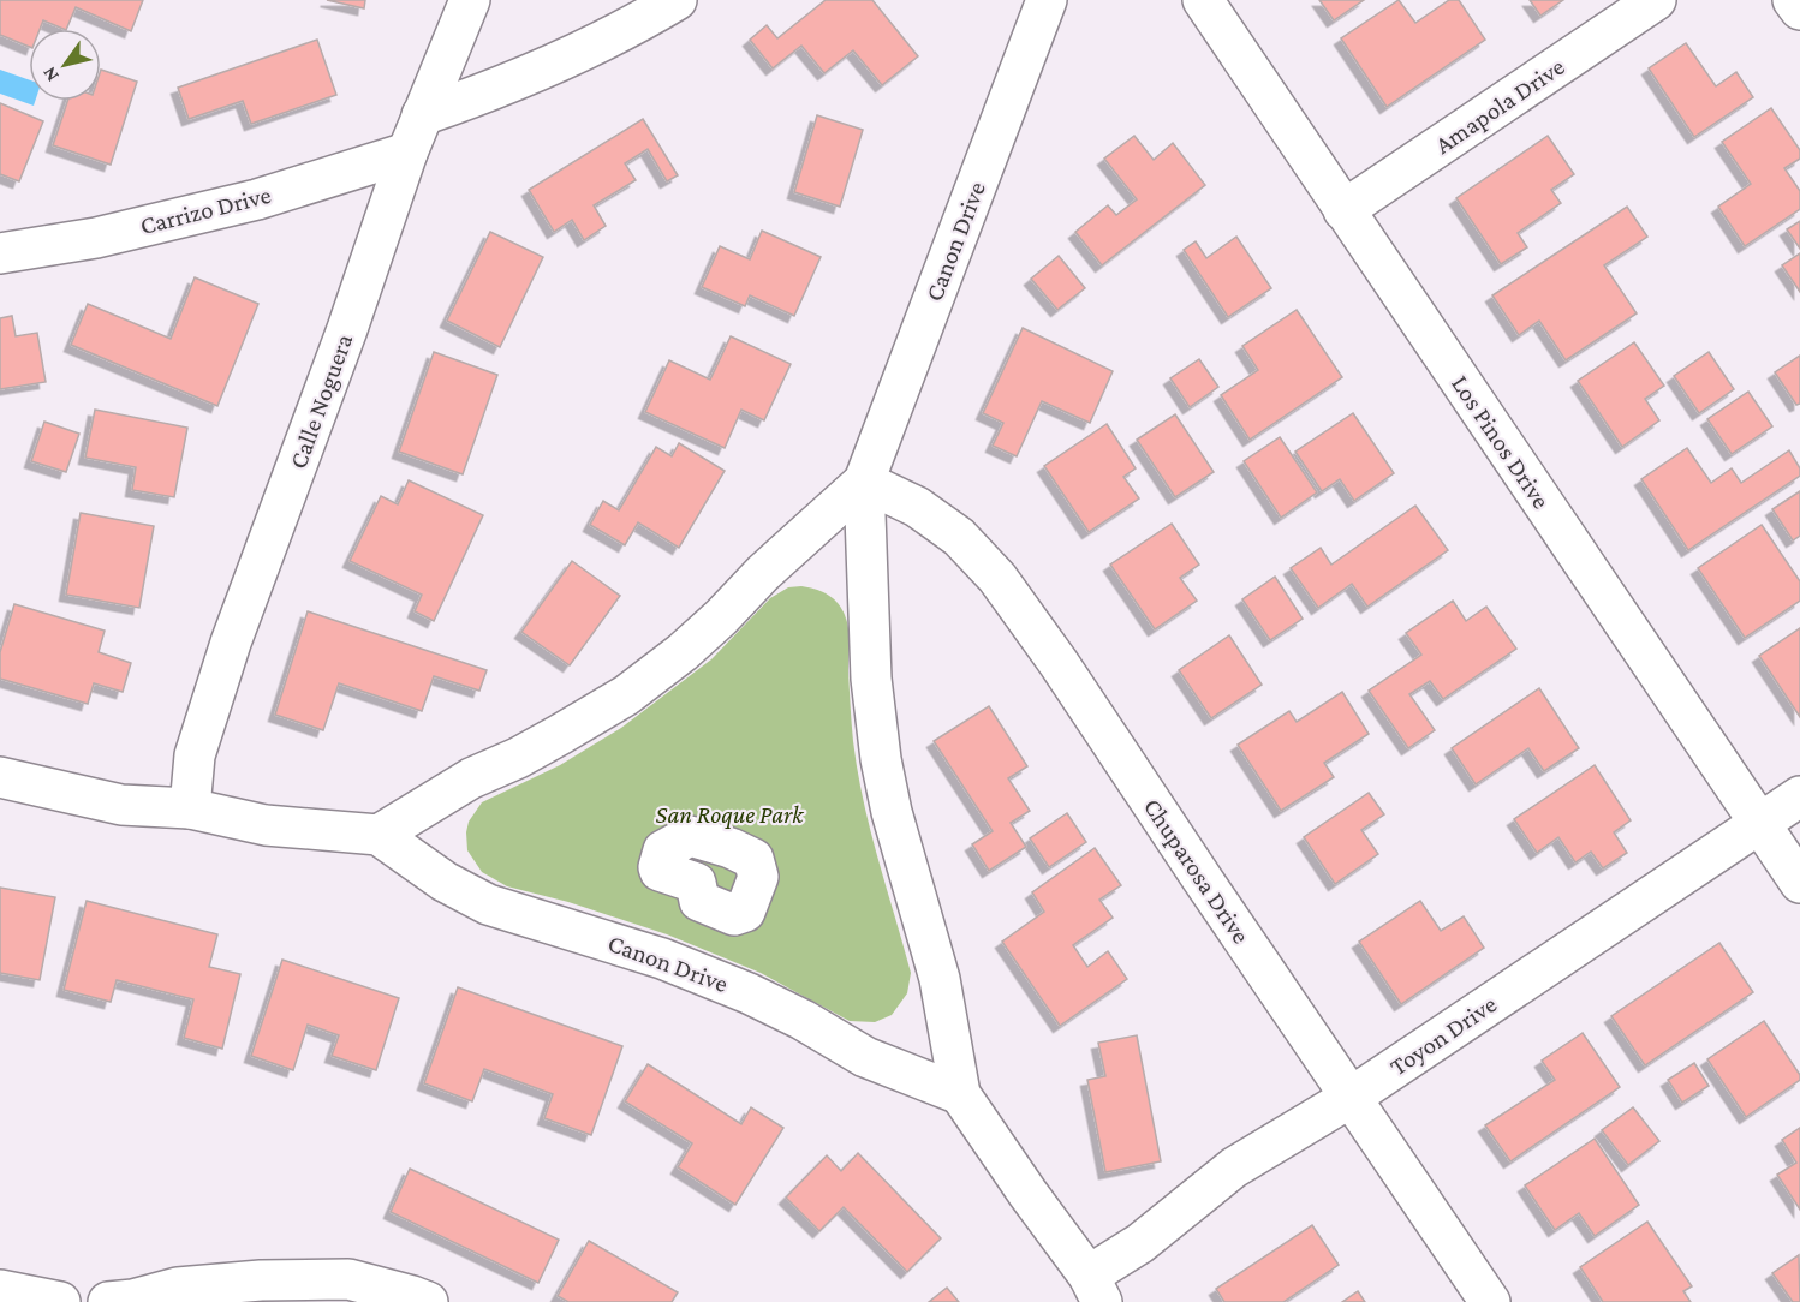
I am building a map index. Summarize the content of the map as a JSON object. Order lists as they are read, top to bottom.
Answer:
{
  "streets": {
    "street": [
      "Amapola Drive",
      "Carrizo Drive",
      "Canon Drive",
      "Calle Noguera",
      "Los Pinos Drive",
      "Chuparosa Drive",
      "Toyon Drive"
    ]
  },
  "crossings": [
    ["Amapola Drive", "Los Pinos Drive"],
    ["Carrizo Drive", "Calle Noguera"],
    ["Canon Drive", "Chuparosa Drive"],
    ["Canon Drive", "Toyon Drive"],
    ["Los Pinos Drive", "Toyon Drive"],
    ["Chuparosa Drive", "Toyon Drive"]
  ],
  "parks": ["San Roque Park"],
  "north": "bottom left"
}
